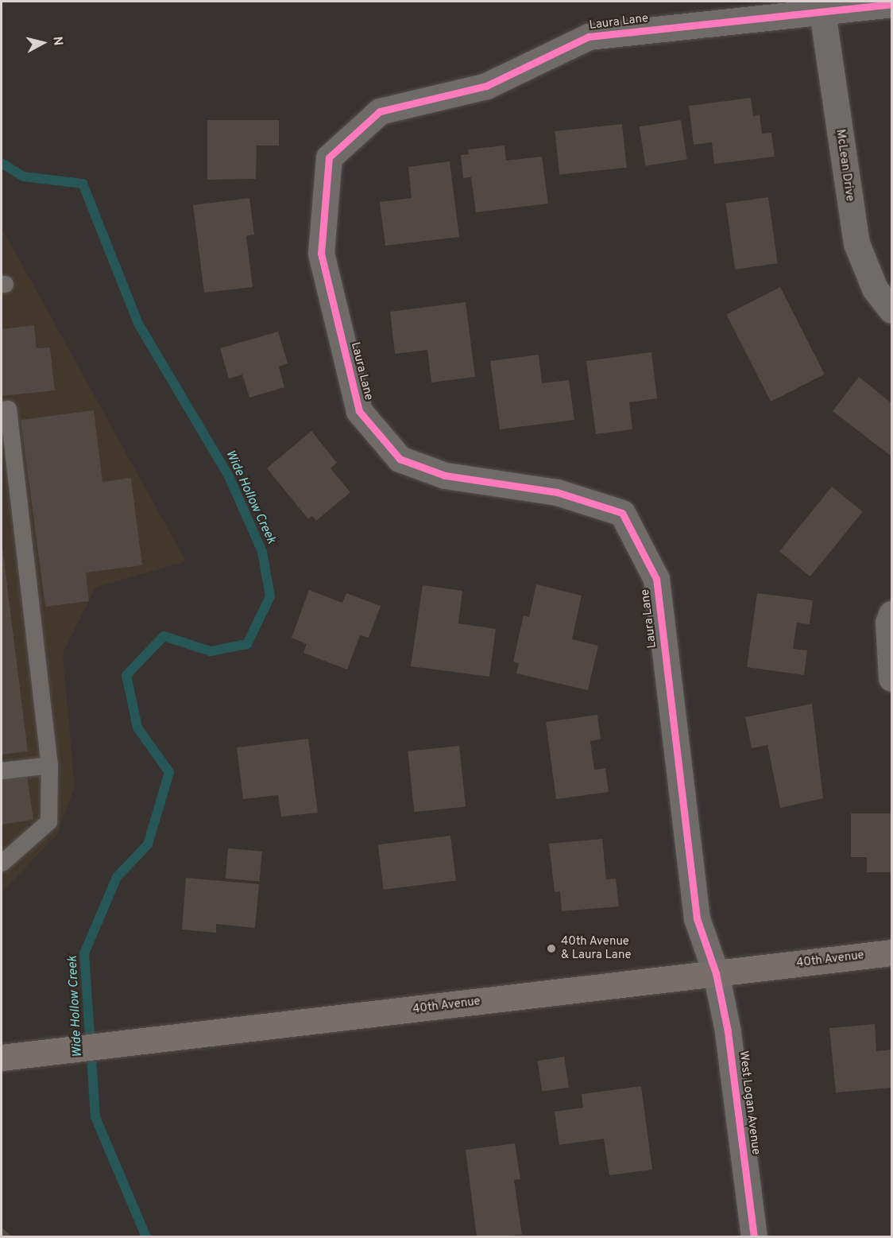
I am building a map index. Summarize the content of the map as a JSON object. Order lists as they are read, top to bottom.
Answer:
{
  "streets": {
    "main road": ["40th Avenue"],
    "street": ["Laura Lane", "McLean Drive", "West Logan Avenue"]
  },
  "crossings": [
    ["Laura Lane", "McLean Drive"],
    ["Laura Lane", "40th Avenue"],
    ["Laura Lane", "West Logan Avenue"],
    ["40th Avenue", "West Logan Avenue"]
  ],
  "water": ["Wide Hollow Creek"],
  "places": ["40th Avenue & Laura Lane"],
  "north": "right"
}
